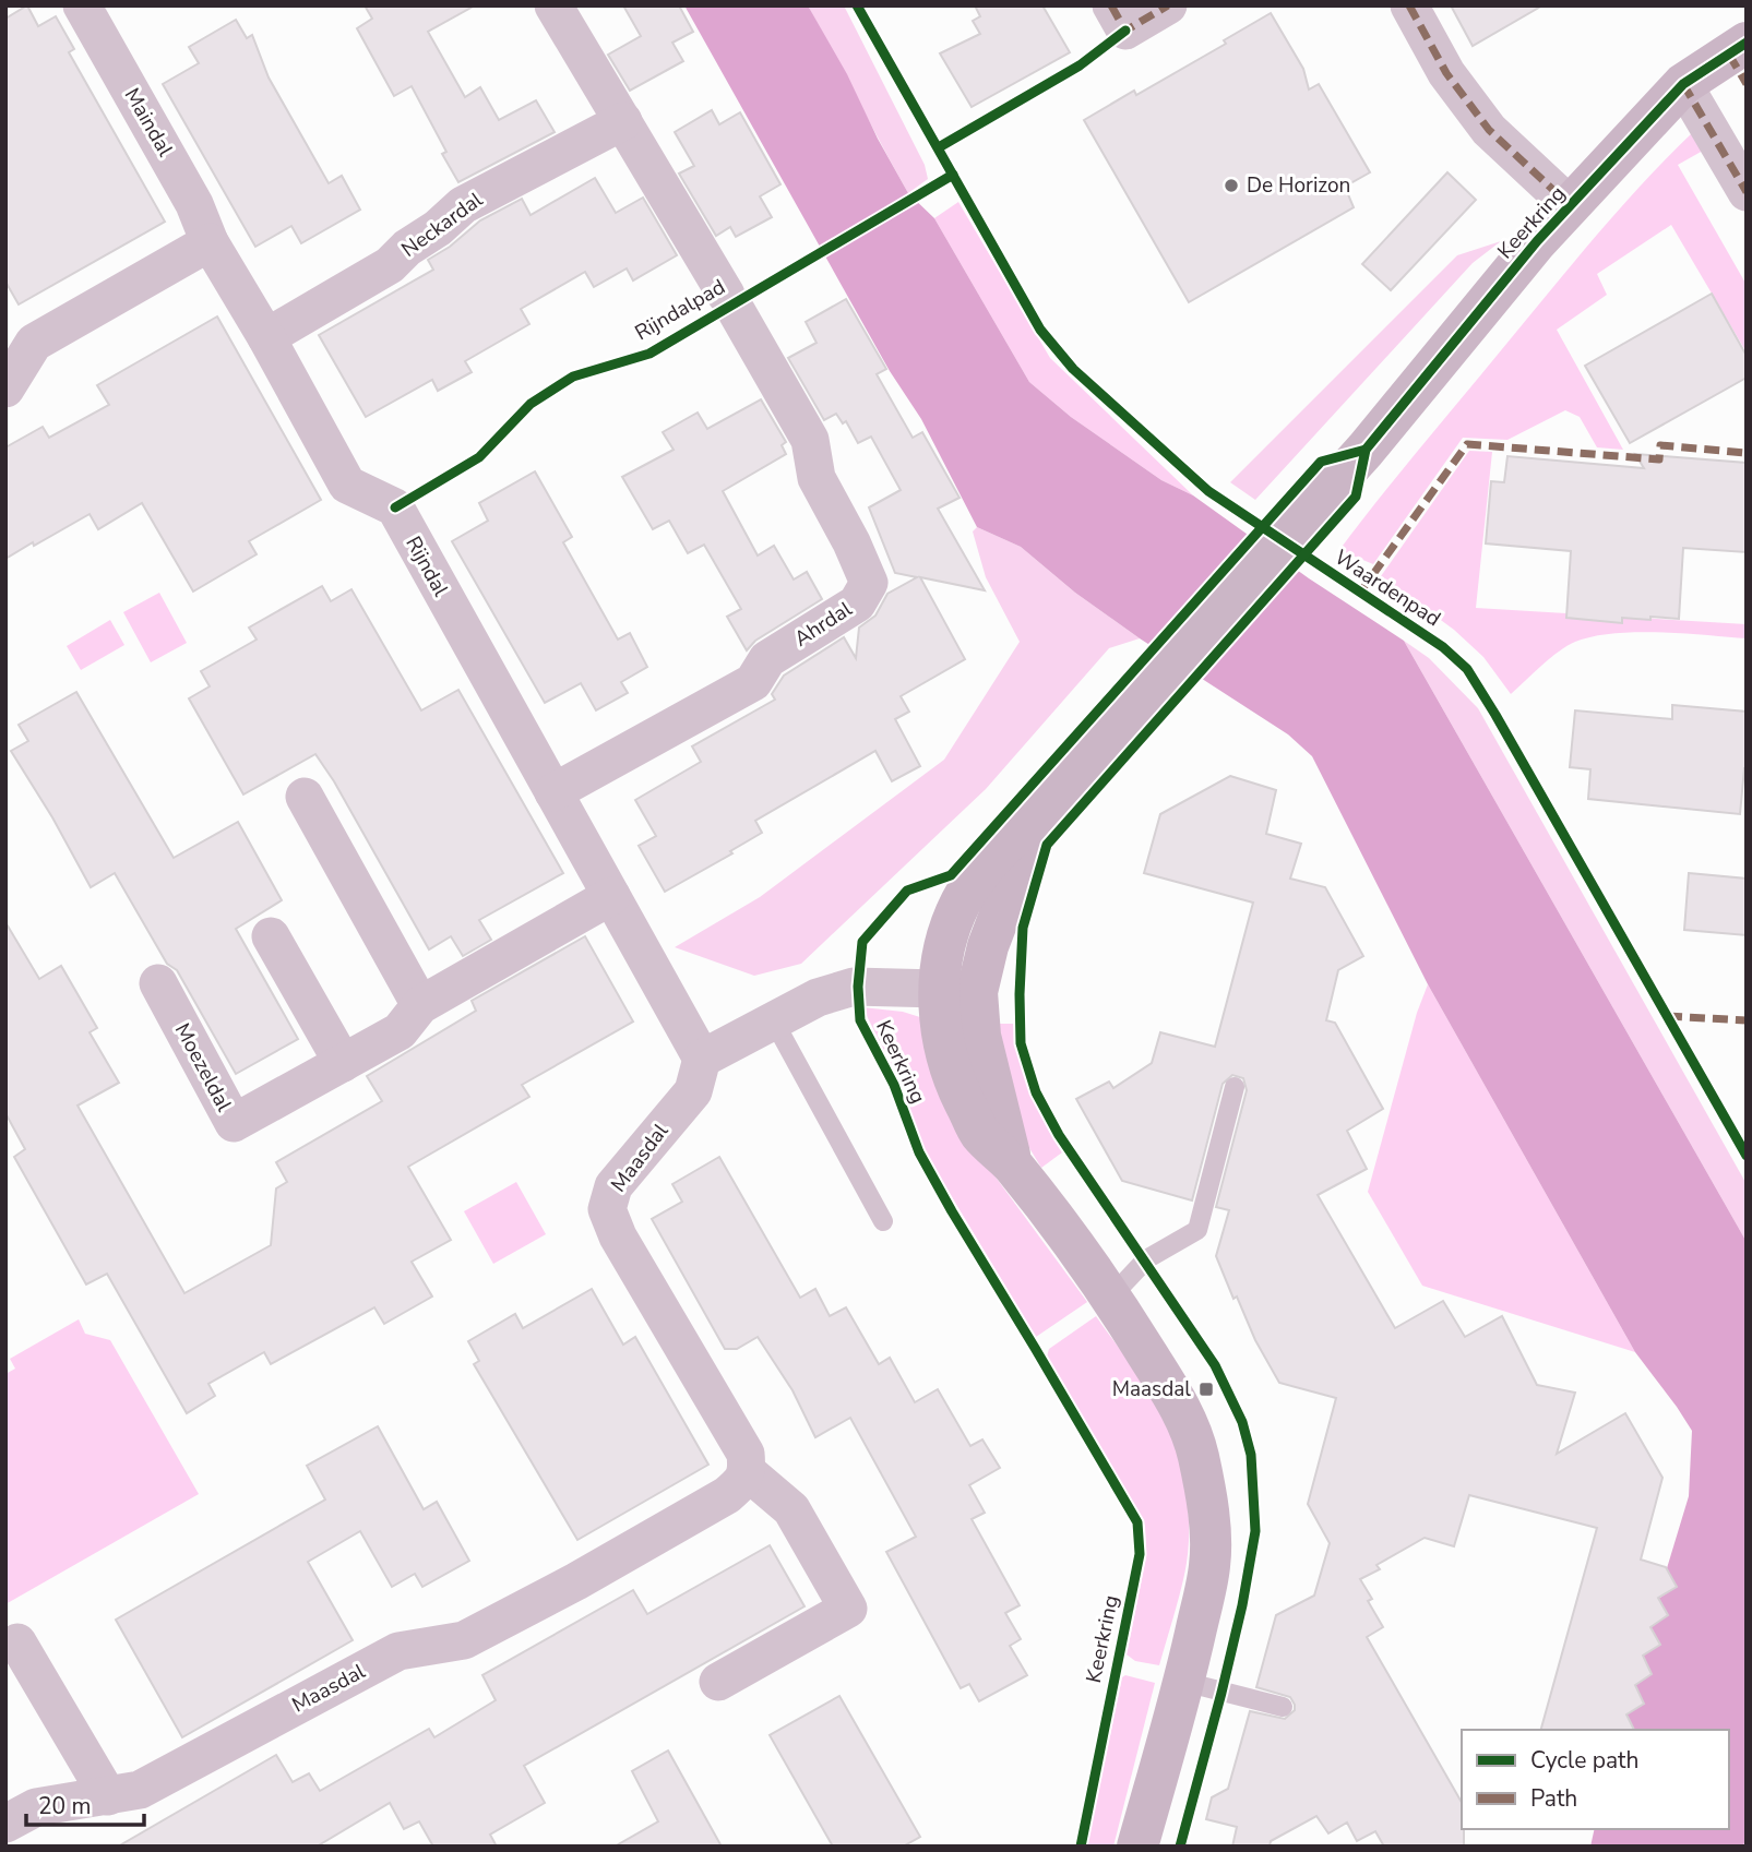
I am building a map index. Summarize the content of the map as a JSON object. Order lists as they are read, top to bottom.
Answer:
{
  "streets": {
    "street": [
      "Maindal",
      "Keerkring",
      "Neckardal",
      "Rijndal",
      "Ahrdal",
      "Moezeldal",
      "Maasdal"
    ],
    "cycle path": ["Rijndalpad", "Waardenpad"]
  },
  "crossings": [
    ["Maindal", "Rijndal"],
    ["Neckardal", "Rijndal"],
    ["Neckardal", "Ahrdal"],
    ["Rijndal", "Ahrdal"],
    ["Rijndal", "Moezeldal"],
    ["Rijndal", "Maasdal"]
  ],
  "places": {
    "other": ["De Horizon"],
    "transit": ["Maasdal"]
  },
  "legend": ["Cycle path", "Path"],
  "scale_bar": "20 m"
}
